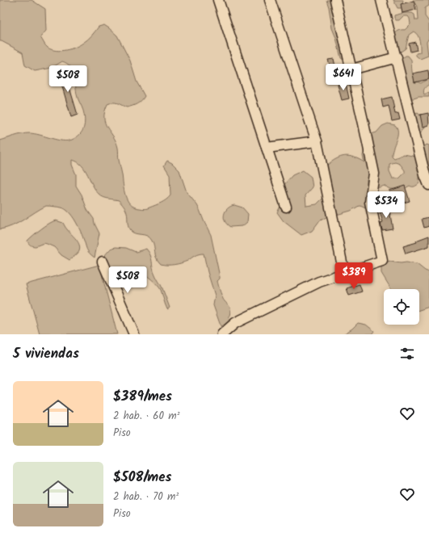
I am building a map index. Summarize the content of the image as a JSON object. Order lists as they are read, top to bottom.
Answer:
{
  "page": {
    "price": [
      "$641",
      "$508",
      "$534",
      "$389",
      "$508"
    ],
    "heading": "5 viviendas",
    "list": [
      {
        "name": "$389/mes",
        "note": "2 hab. · 60 m² · Piso"
      },
      {
        "name": "$508/mes",
        "note": "2 hab. · 70 m² · Piso"
      }
    ]
  }
}
